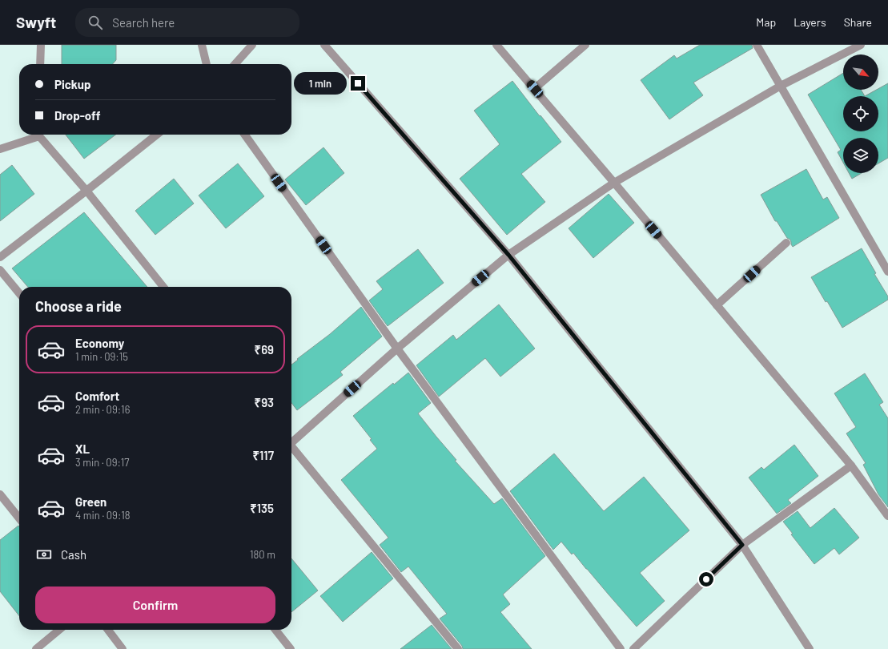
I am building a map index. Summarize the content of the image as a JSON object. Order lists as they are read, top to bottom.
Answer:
{
  "north": "bottom right",
  "page": {
    "header": "Swyft",
    "search": "Search here",
    "nav": ["Map", "Layers", "Share"],
    "banner": ["Pickup", "Drop-off"],
    "bubble": "1 min",
    "heading": "Choose a ride",
    "list": [
      {
        "name": "Economy",
        "note": "1 min · 09:15",
        "value": "₹69"
      },
      {
        "name": "Comfort",
        "note": "2 min · 09:16",
        "value": "₹93"
      },
      {
        "name": "XL",
        "note": "3 min · 09:17",
        "value": "₹117"
      },
      {
        "name": "Green",
        "note": "4 min · 09:18",
        "value": "₹135"
      }
    ],
    "pay": ["Cash", "180 m"],
    "buttons": "Confirm"
  }
}
